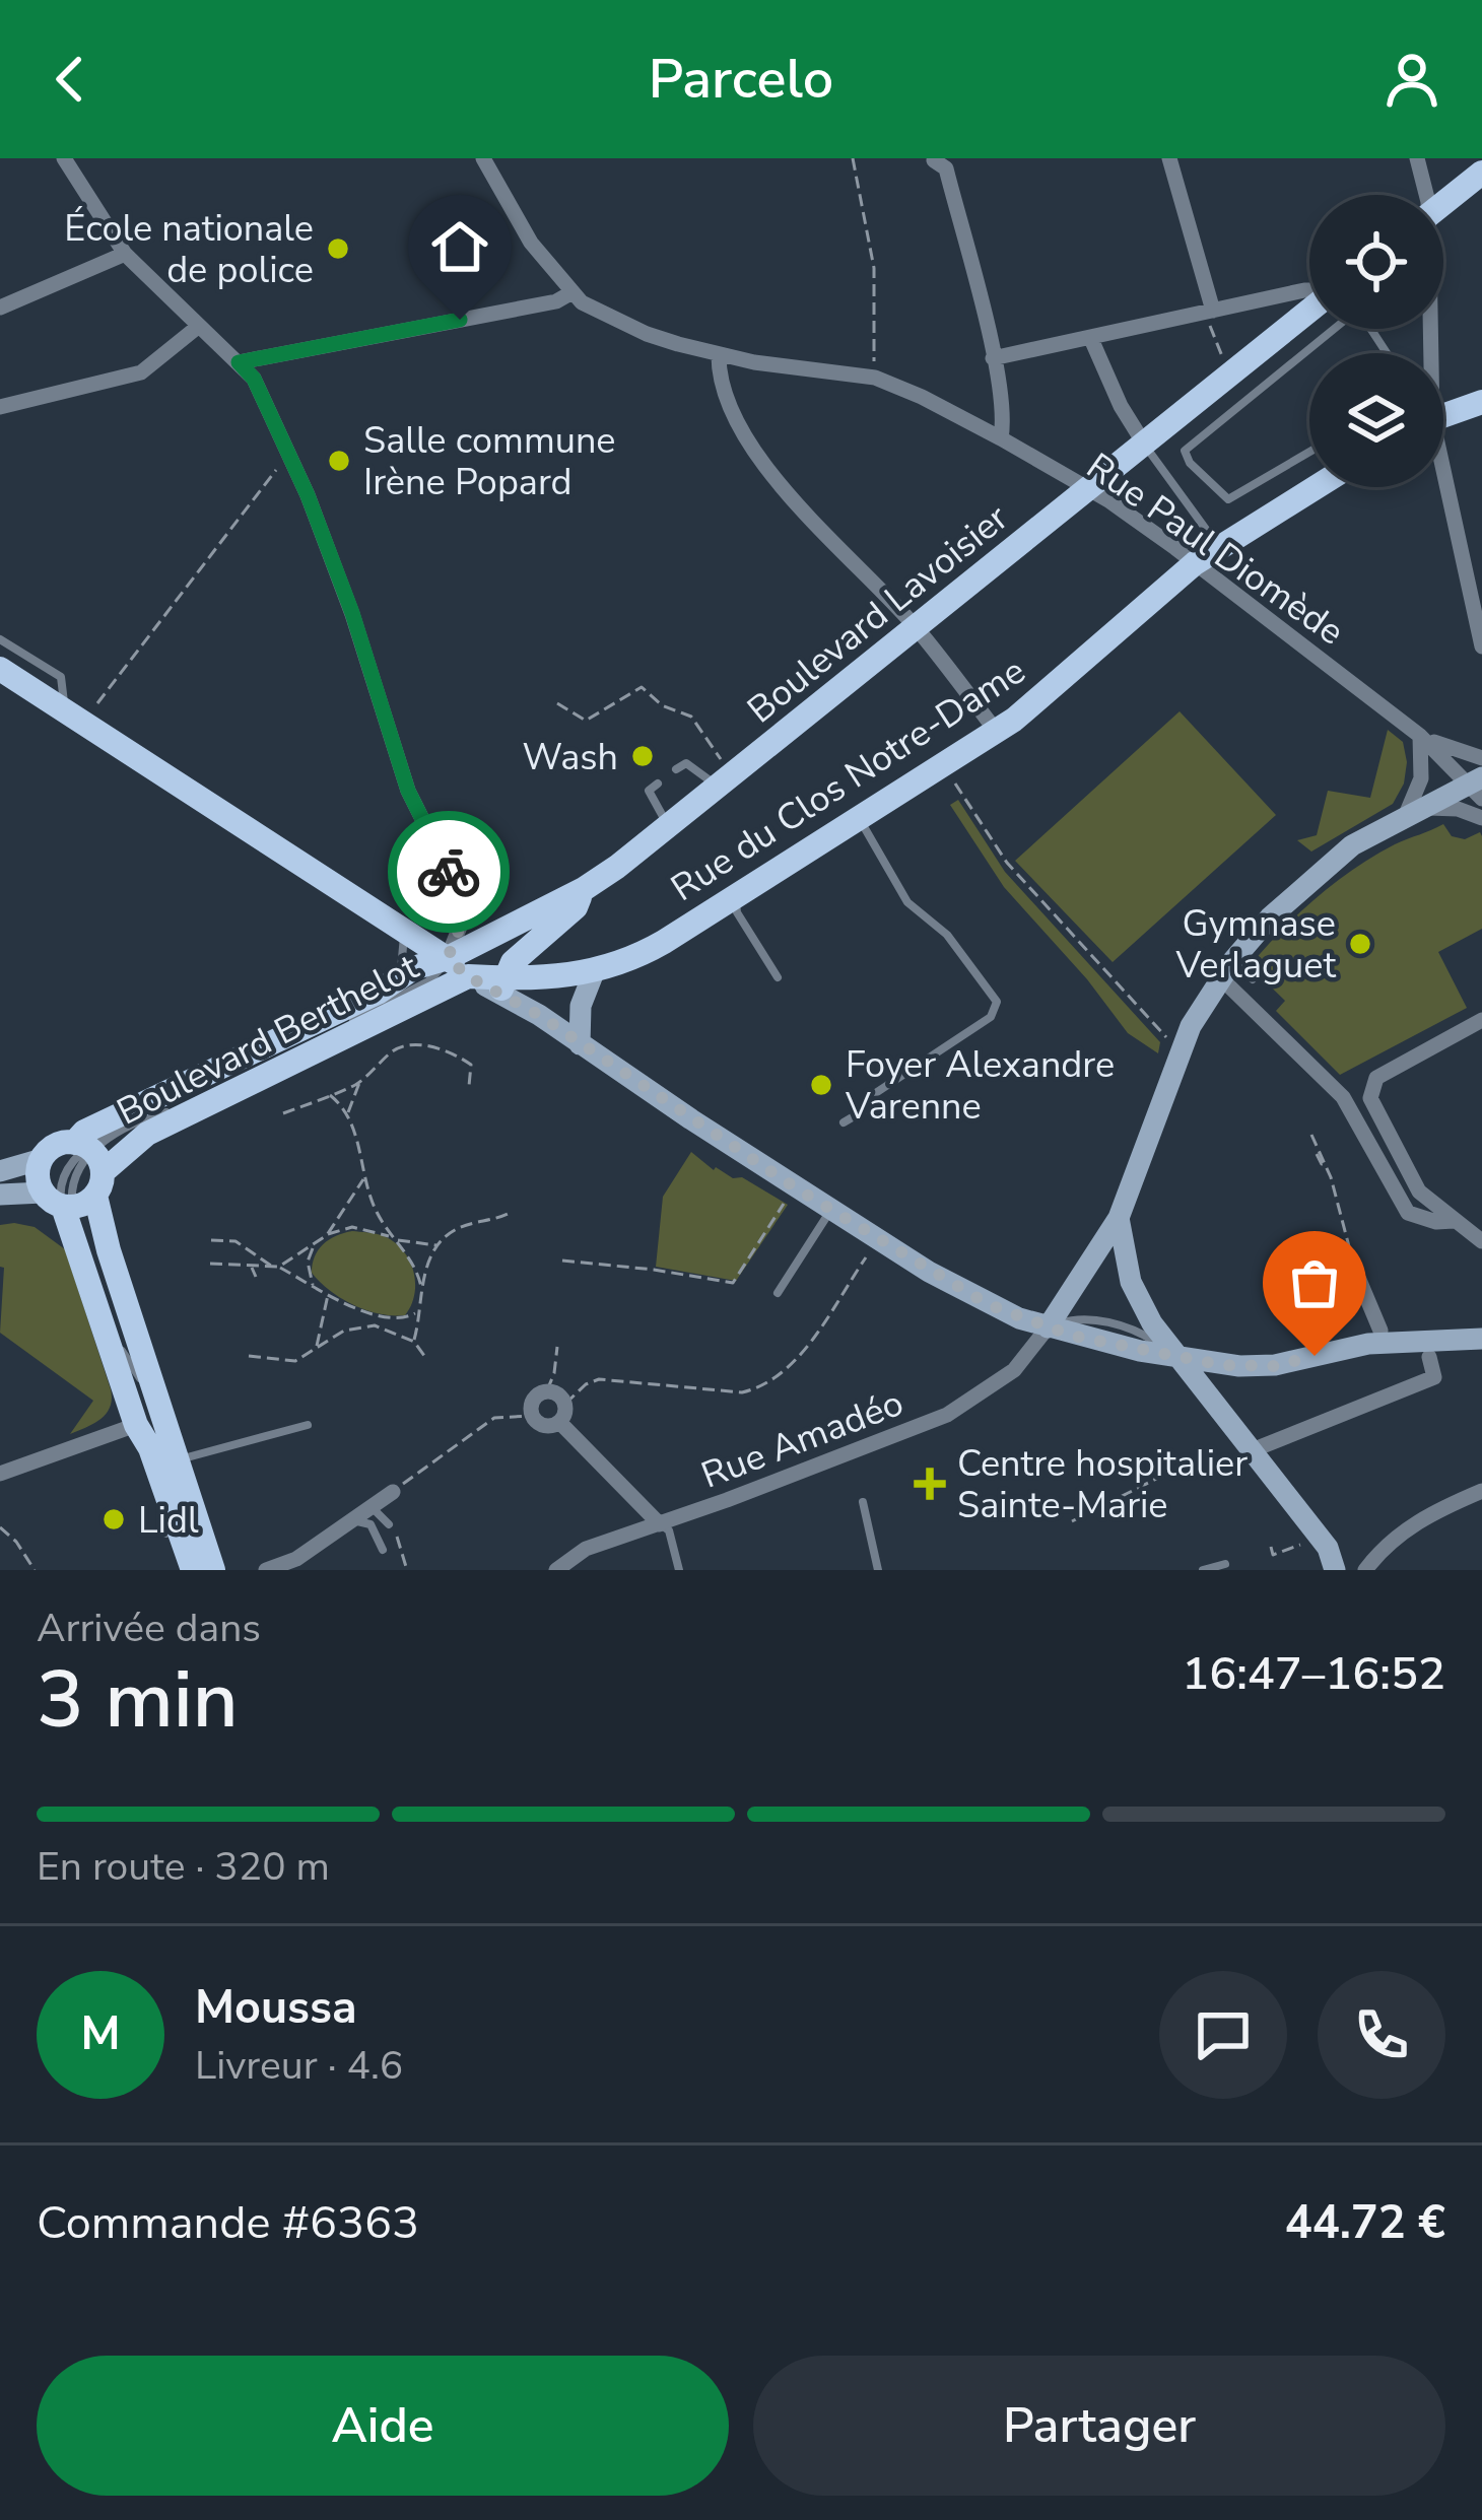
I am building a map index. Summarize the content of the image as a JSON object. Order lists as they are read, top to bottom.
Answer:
{
  "streets": {
    "main road": ["Boulevard Lavoisier", "Rue du Clos Notre-Dame", "Boulevard Berthelot"],
    "street": ["Rue Paul Diomède", "Rue Amadéo"]
  },
  "crossings": [
    ["Rue Paul Diomède", "Boulevard Lavoisier"],
    ["Rue Paul Diomède", "Rue du Clos Notre-Dame"],
    ["Boulevard Lavoisier", "Boulevard Berthelot"],
    ["Rue du Clos Notre-Dame", "Boulevard Berthelot"]
  ],
  "places": {
    "other": [
      "École nationale de police",
      "Salle commune Irène Popard",
      "Wash",
      "Gymnase Verlaguet",
      "Foyer Alexandre Varenne",
      "Lidl"
    ],
    "health": ["Centre hospitalier Sainte-Marie"]
  },
  "page": {
    "header": "Parcelo",
    "heading": ["3 min", "Arrivée dans", "16:47–16:52"],
    "panel": [
      "Moussa",
      "Livreur · 4.6",
      "Commande #6363",
      "44.72 €"
    ],
    "bar": "En route · 320 m",
    "round": "M",
    "buttons": ["Aide", "Partager"]
  }
}
